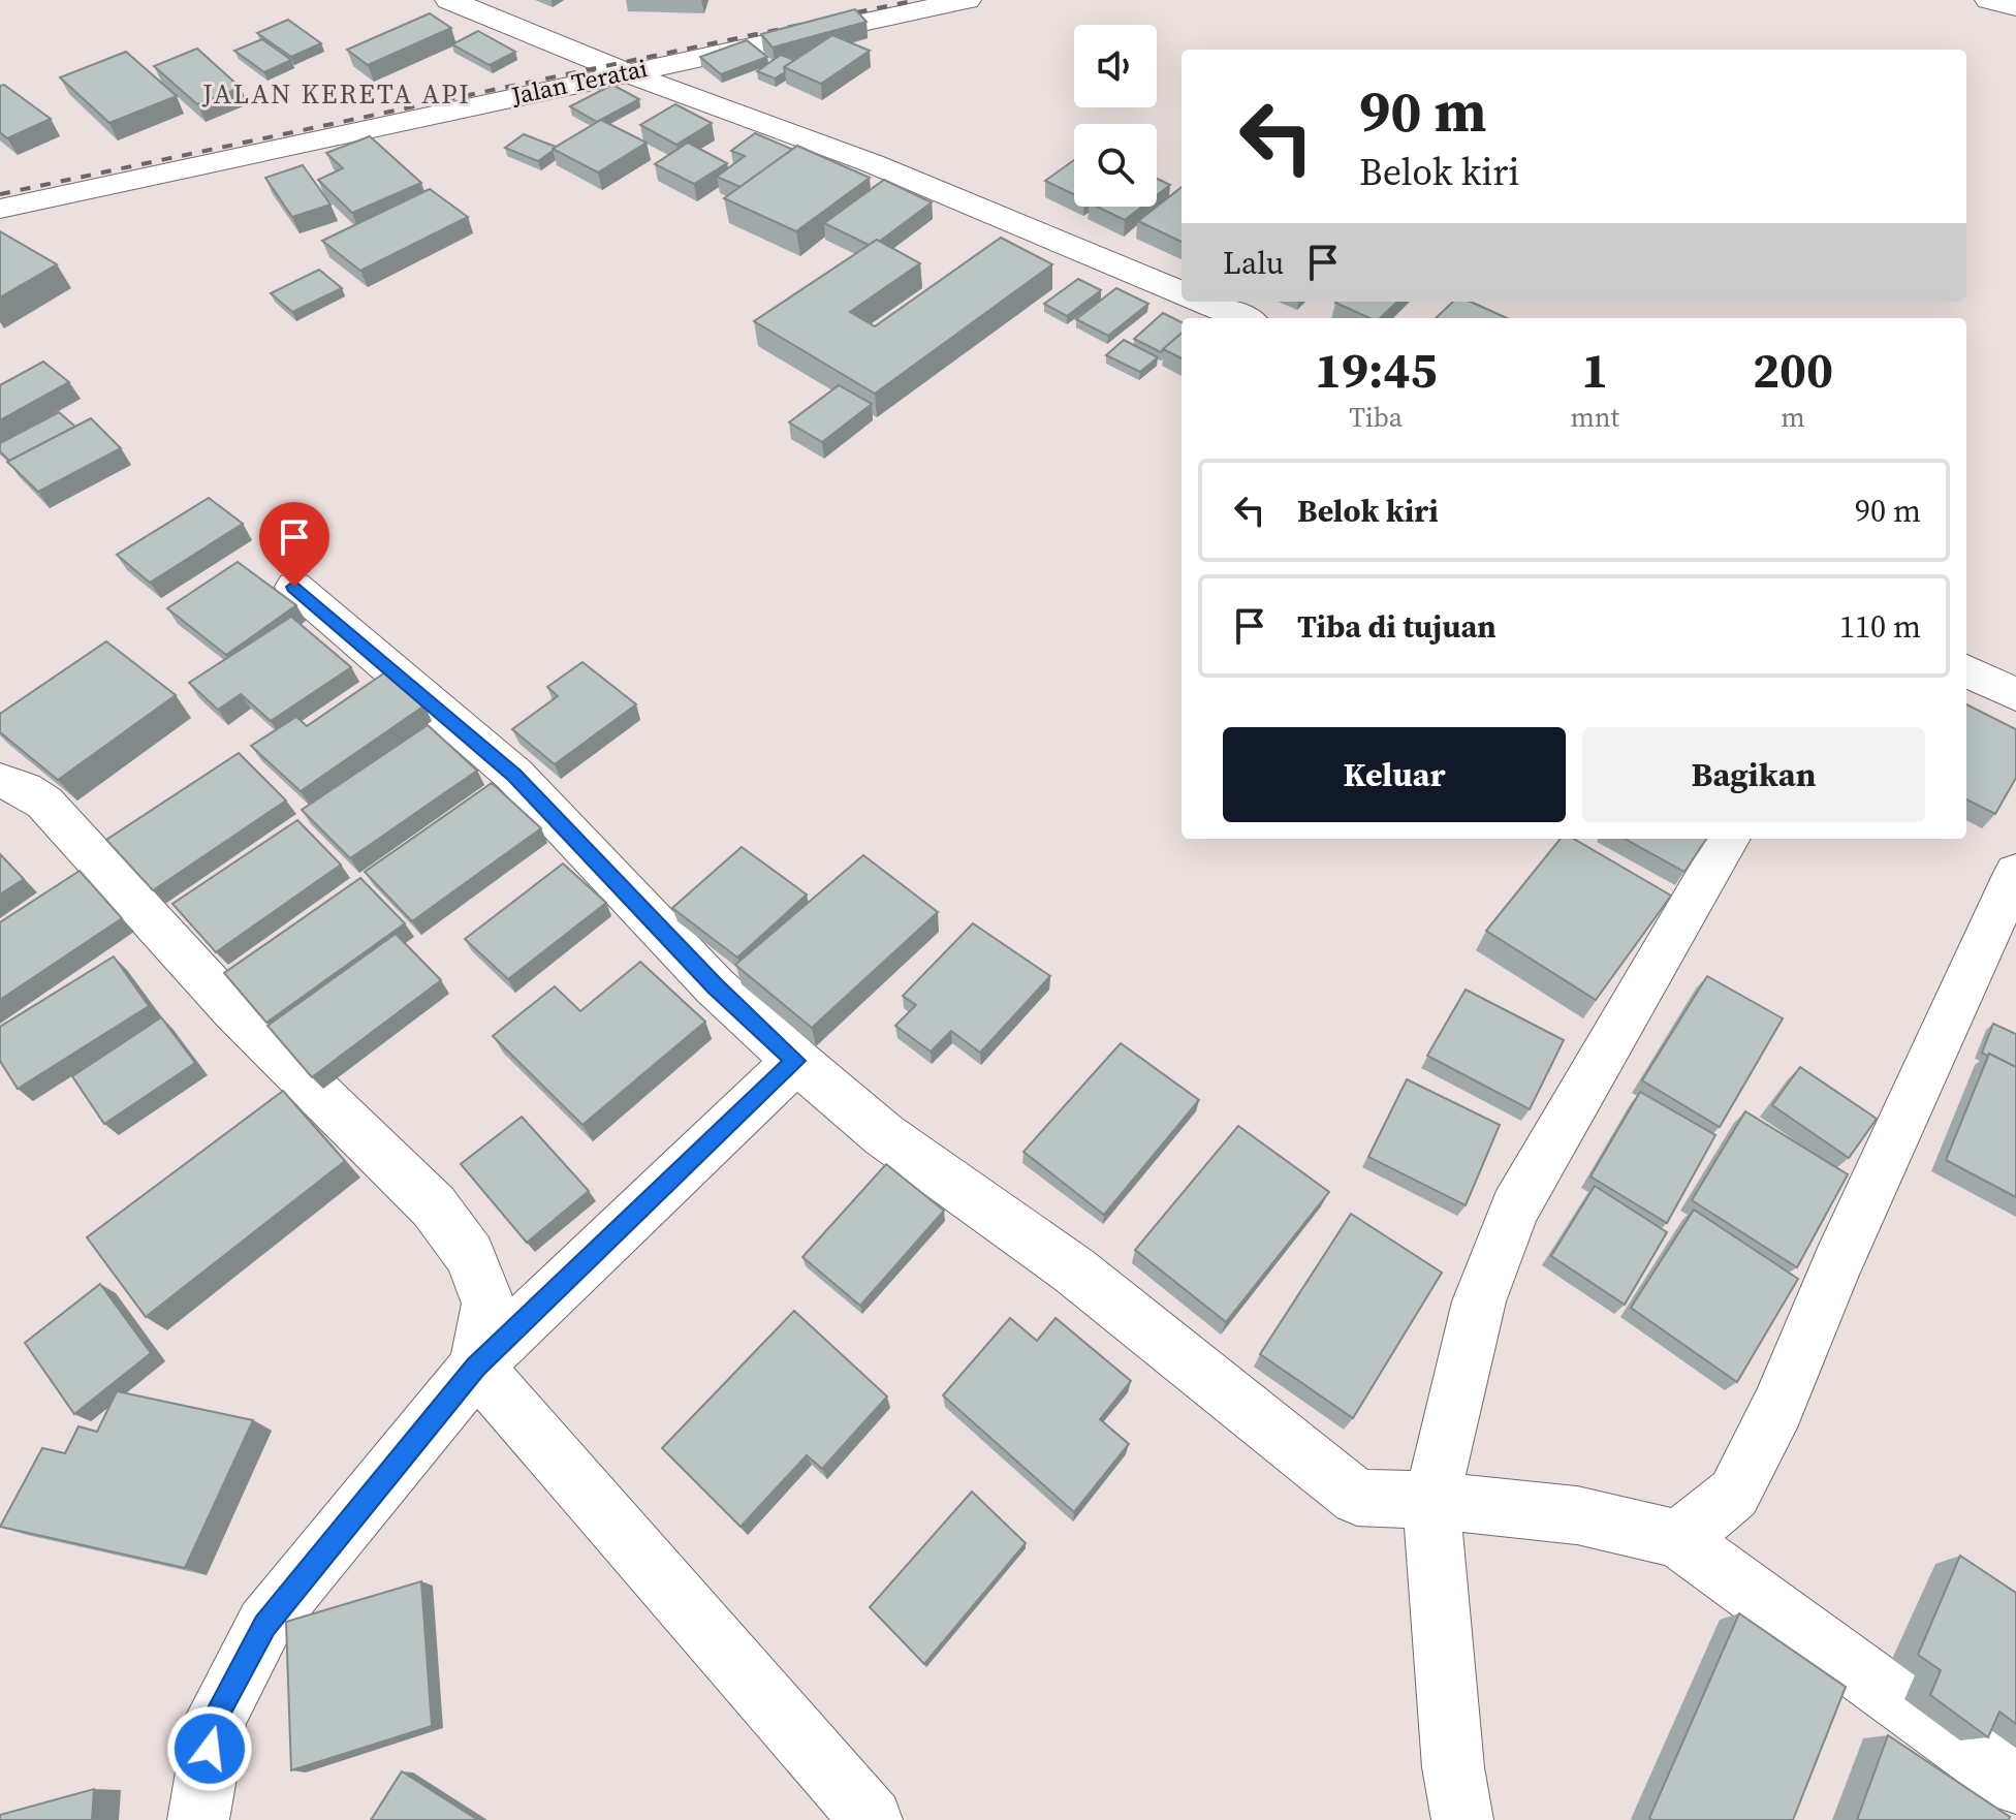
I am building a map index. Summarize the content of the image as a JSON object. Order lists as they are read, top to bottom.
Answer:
{
  "streets": {
    "street": ["Jalan Teratai"]
  },
  "districts": ["JALAN KERETA API"],
  "page": {
    "turn": ["90 m", "Belok kiri"],
    "then": "Lalu",
    "eta": [
      "19:45",
      "Tiba",
      "1",
      "mnt",
      "200",
      "m"
    ],
    "list": [
      {
        "name": "Belok kiri",
        "value": "90 m"
      },
      {
        "name": "Tiba di tujuan",
        "value": "110 m"
      }
    ],
    "buttons": ["Keluar", "Bagikan"]
  }
}
